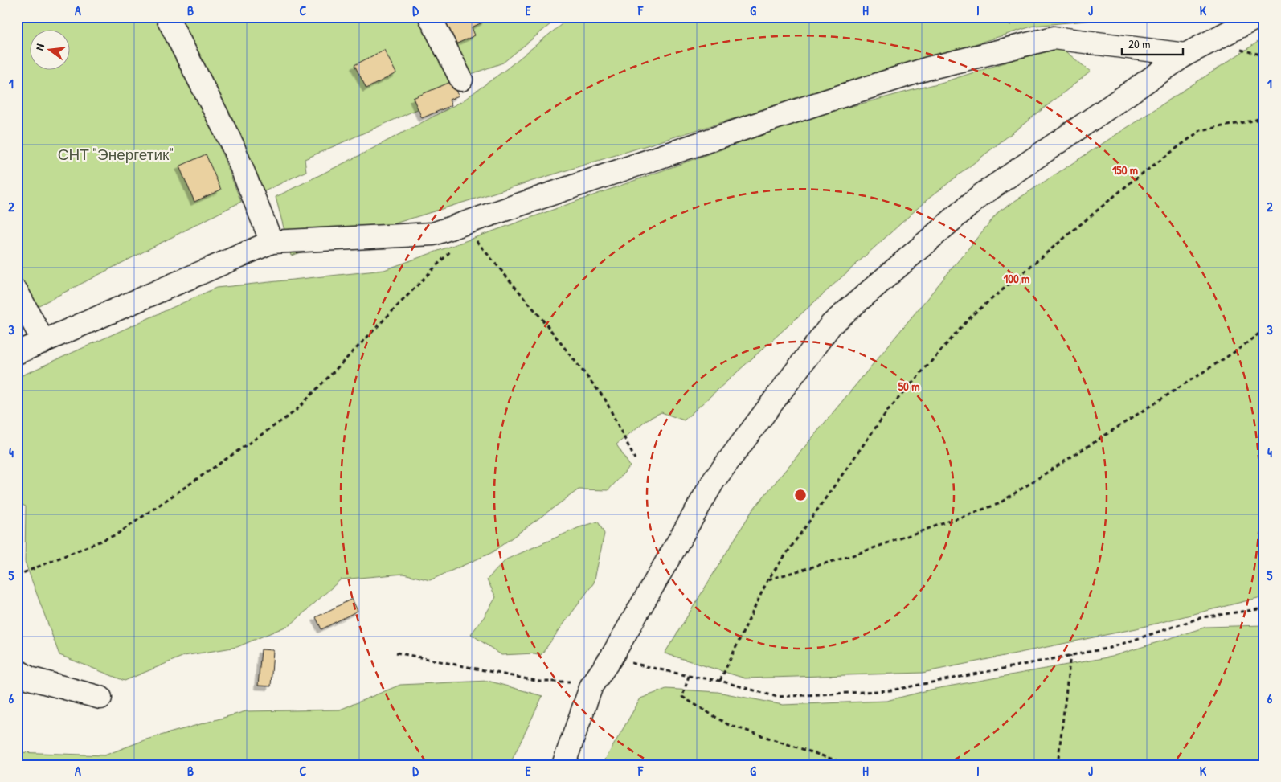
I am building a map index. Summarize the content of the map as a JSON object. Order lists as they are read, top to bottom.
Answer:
{
  "parks": ["СНТ \"Энергетик\""],
  "scale_bar": "20 m",
  "north": "left",
  "grid": {
    "columns": [
      "A",
      "B",
      "C",
      "D",
      "E",
      "F",
      "G",
      "H",
      "I",
      "J",
      "K"
    ],
    "rows": [
      "1",
      "2",
      "3",
      "4",
      "5",
      "6"
    ]
  },
  "rings": ["150 m", "100 m", "50 m"]
}
